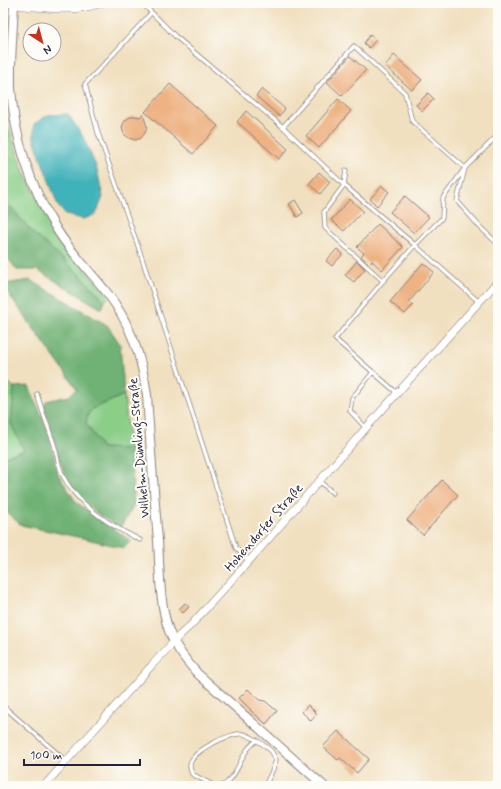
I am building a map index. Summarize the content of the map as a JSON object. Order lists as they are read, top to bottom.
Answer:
{
  "streets": {
    "street": ["Wilhelm-Dümling-Straße", "Hohendorfer Straße"]
  },
  "crossings": [
    ["Wilhelm-Dümling-Straße", "Hohendorfer Straße"]
  ],
  "scale_bar": "100 m",
  "north": "bottom right"
}
